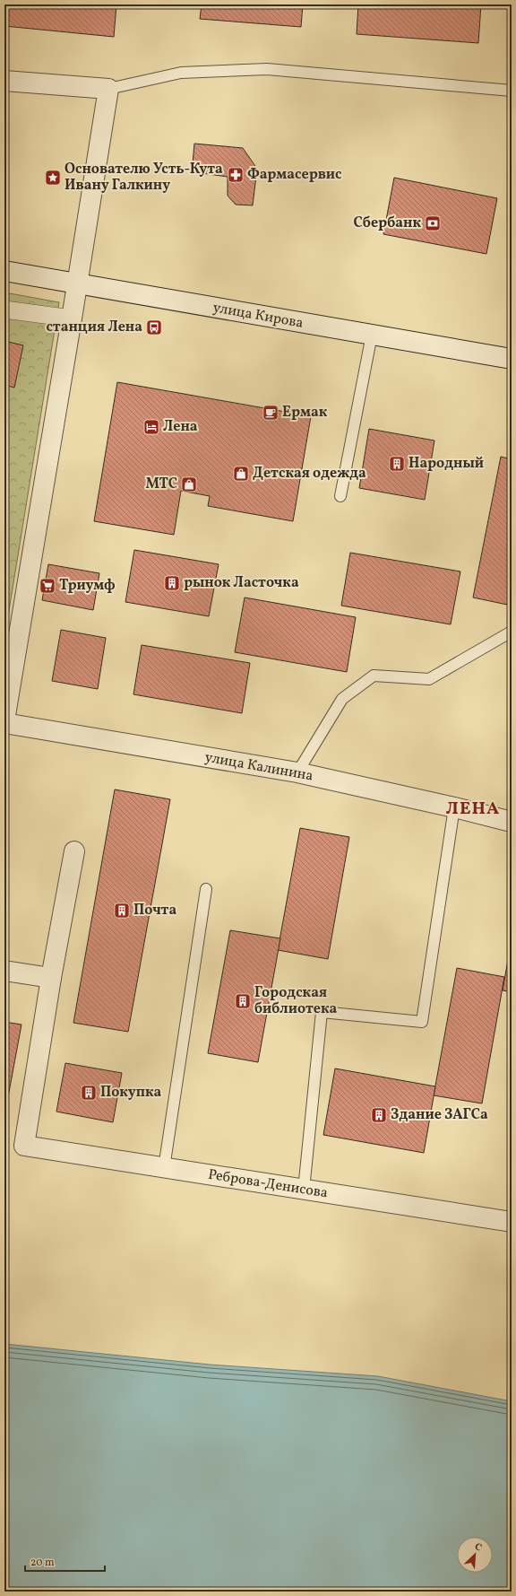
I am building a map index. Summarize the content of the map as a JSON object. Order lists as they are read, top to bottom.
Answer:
{
  "streets": {
    "street": ["улица Кирова", "улица Калинина", "Реброва-Денисова"]
  },
  "districts": ["ЛЕНА"],
  "places": {
    "pharmacy": ["Фармасервис"],
    "place": ["Основателю Усть-Кута Ивану Галкину"],
    "bank": ["Сбербанк"],
    "bus stop": ["станция Лена"],
    "cafe": ["Ермак"],
    "hotel": ["Лена"],
    "building": [
      "Народный",
      "рынок Ласточка",
      "Почта",
      "Городская библиотека",
      "Покупка",
      "Здание ЗАГСа"
    ],
    "shop": ["Детская одежда", "МТС"],
    "supermarket": ["Триумф"]
  },
  "scale_bar": "20 m",
  "north": "top right"
}
